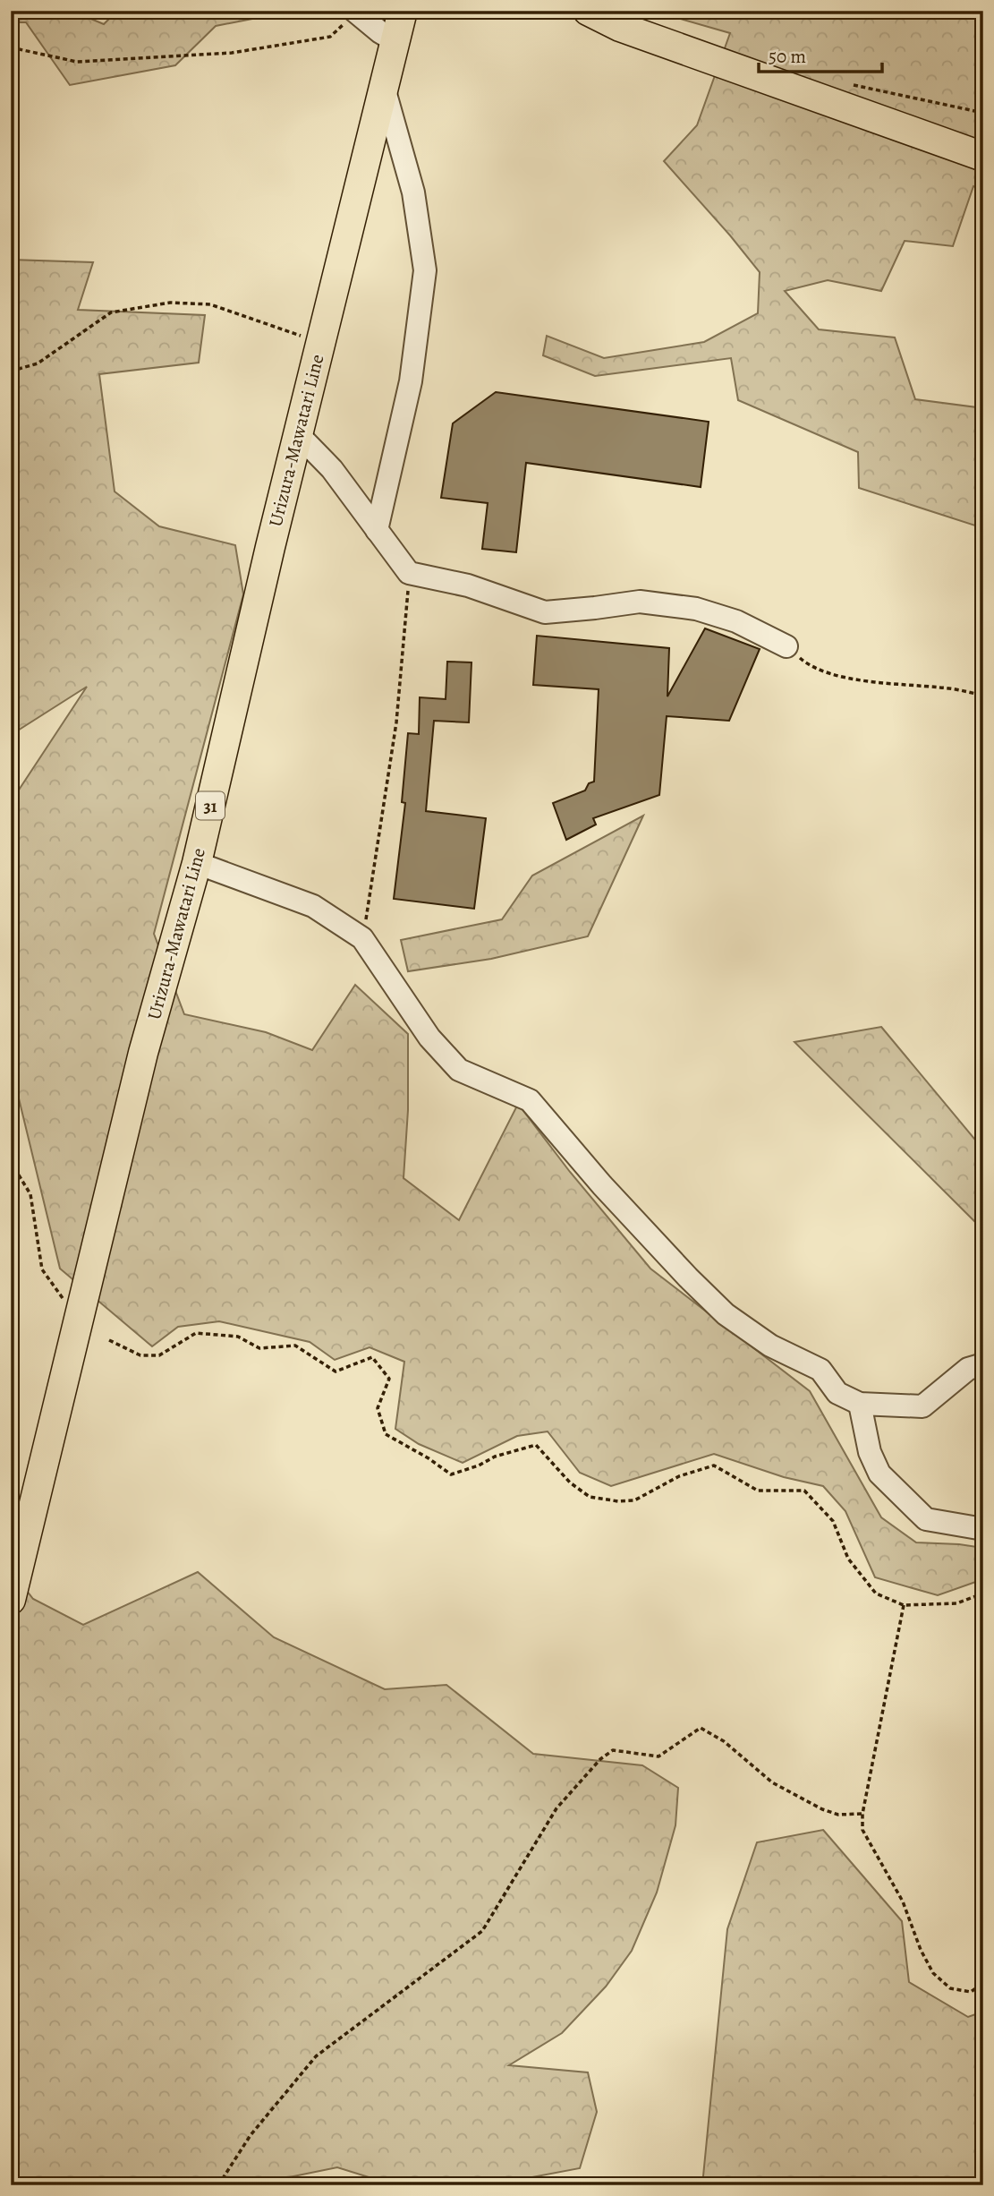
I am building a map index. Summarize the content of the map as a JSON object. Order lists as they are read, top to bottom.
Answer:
{
  "streets": {
    "main road": ["Urizura-Mawatari Line", "31"]
  },
  "scale_bar": "50 m"
}
